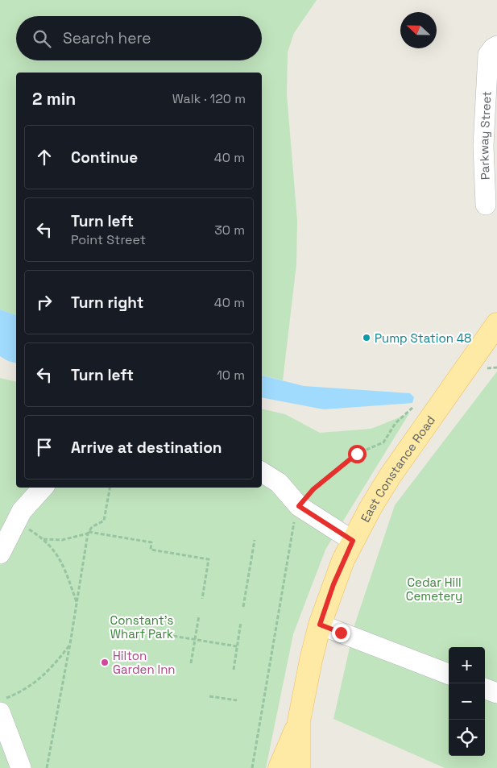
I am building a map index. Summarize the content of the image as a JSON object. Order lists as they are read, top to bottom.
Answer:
{
  "streets": {
    "main road": ["East Constance Road"],
    "street": ["Parkway Street"]
  },
  "parks": ["Cedar Hill Cemetery", "Constant's Wharf Park"],
  "places": ["Pump Station 48", "Hilton Garden Inn"],
  "north": "left",
  "page": {
    "search": "Search here",
    "heading": ["2 min", "Walk · 120 m"],
    "list": [
      ["Continue", "40 m"],
      ["Turn left", "Point Street", "30 m"],
      ["Turn right", "40 m"],
      ["Turn left", "10 m"],
      "Arrive at destination"
    ],
    "map_buttons": ["+", "−"]
  }
}
